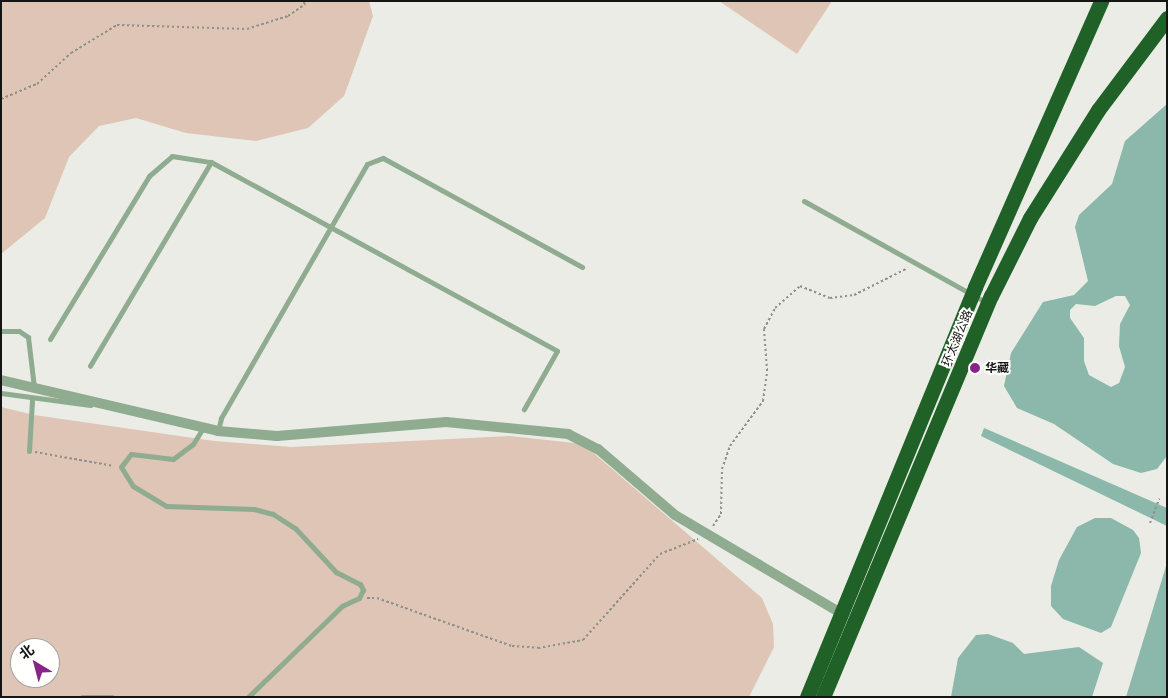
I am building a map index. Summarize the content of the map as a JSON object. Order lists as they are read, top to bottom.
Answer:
{
  "streets": {
    "highway": ["环太湖公路"]
  },
  "places": ["华藏"],
  "north": "top left"
}
